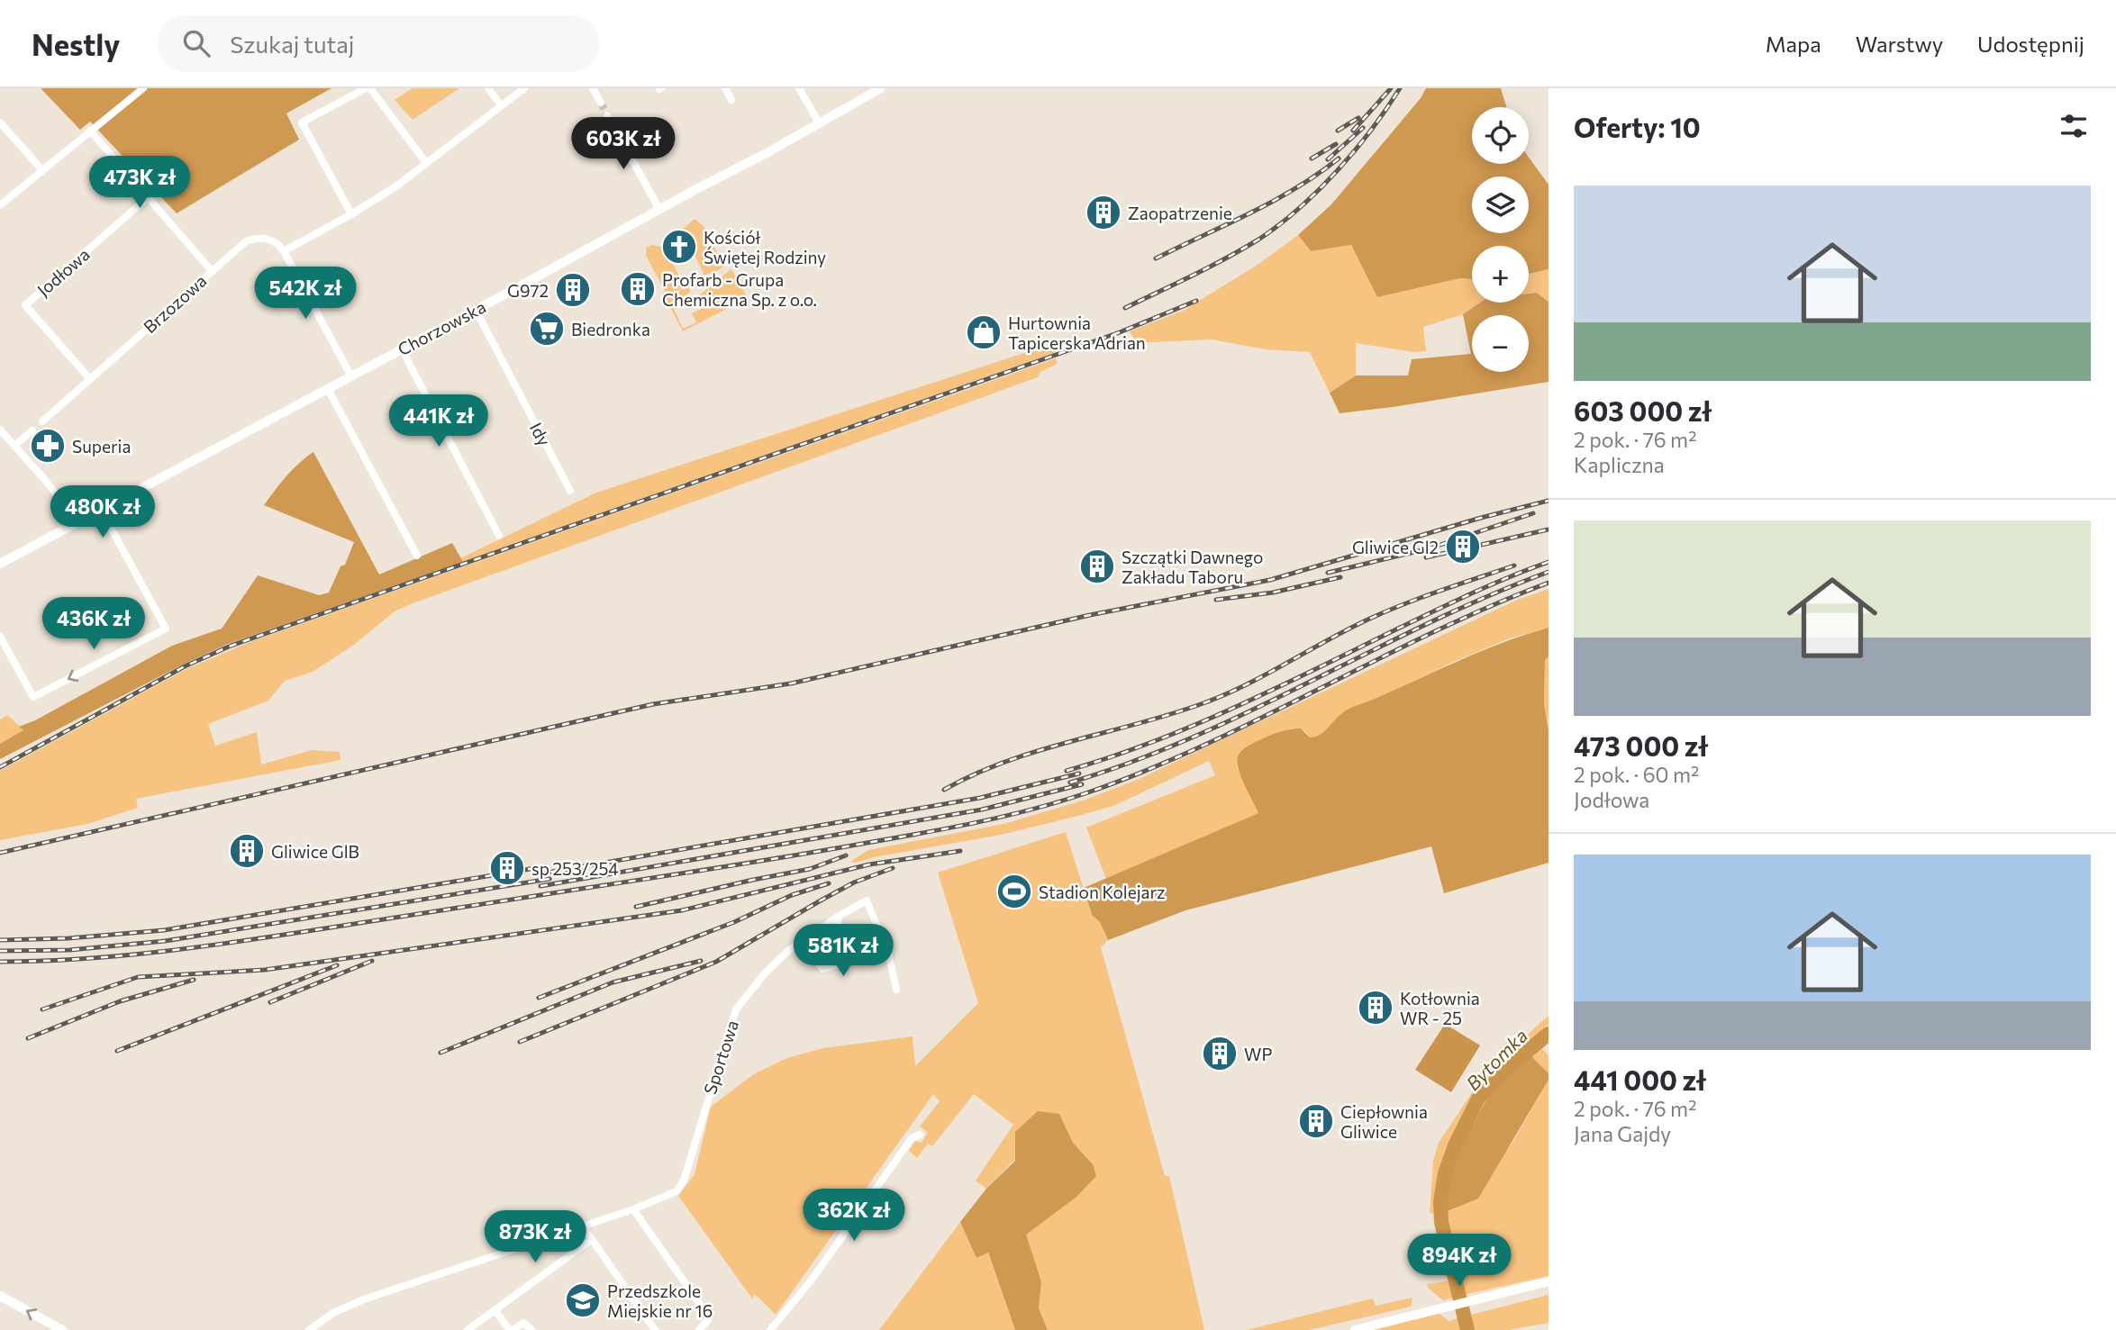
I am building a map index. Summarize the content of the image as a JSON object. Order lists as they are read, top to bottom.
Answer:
{
  "streets": {
    "main road": ["Chorzowska"],
    "street": [
      "Jodłowa",
      "Brzozowa",
      "Idy",
      "Sportowa"
    ]
  },
  "crossings": [
    ["Jodłowa", "Brzozowa"],
    ["Chorzowska", "Idy"]
  ],
  "water": ["Bytomka"],
  "places": {
    "building": [
      "Zaopatrzenie",
      "Profarb - Grupa Chemiczna Sp. z o.o.",
      "G972",
      "Gliwice Gl2",
      "Szczątki Dawnego Zakładu Taboru",
      "Gliwice GlB",
      "sp 253/254",
      "Kotłownia WR - 25",
      "WP",
      "Ciepłownia Gliwice"
    ],
    "church": ["Kościół Świętej Rodziny"],
    "supermarket": ["Biedronka"],
    "shop": ["Hurtownia Tapicerska Adrian"],
    "pharmacy": ["Superia"],
    "sports": ["Stadion Kolejarz"],
    "school or university": ["Przedszkole Miejskie nr 16"]
  },
  "page": {
    "header": "Nestly",
    "search": "Szukaj tutaj",
    "nav": ["Mapa", "Warstwy", "Udostępnij"],
    "heading": "Oferty: 10",
    "map_buttons": ["+", "−"],
    "price": [
      "603K zł",
      "473K zł",
      "542K zł",
      "441K zł",
      "480K zł",
      "436K zł",
      "581K zł",
      "362K zł",
      "873K zł",
      "894K zł"
    ],
    "list": [
      {
        "name": "603 000 zł",
        "note": "2 pok. · 76 m² · Kapliczna"
      },
      {
        "name": "473 000 zł",
        "note": "2 pok. · 60 m² · Jodłowa"
      },
      {
        "name": "441 000 zł",
        "note": "2 pok. · 76 m² · Jana Gajdy"
      }
    ]
  }
}
